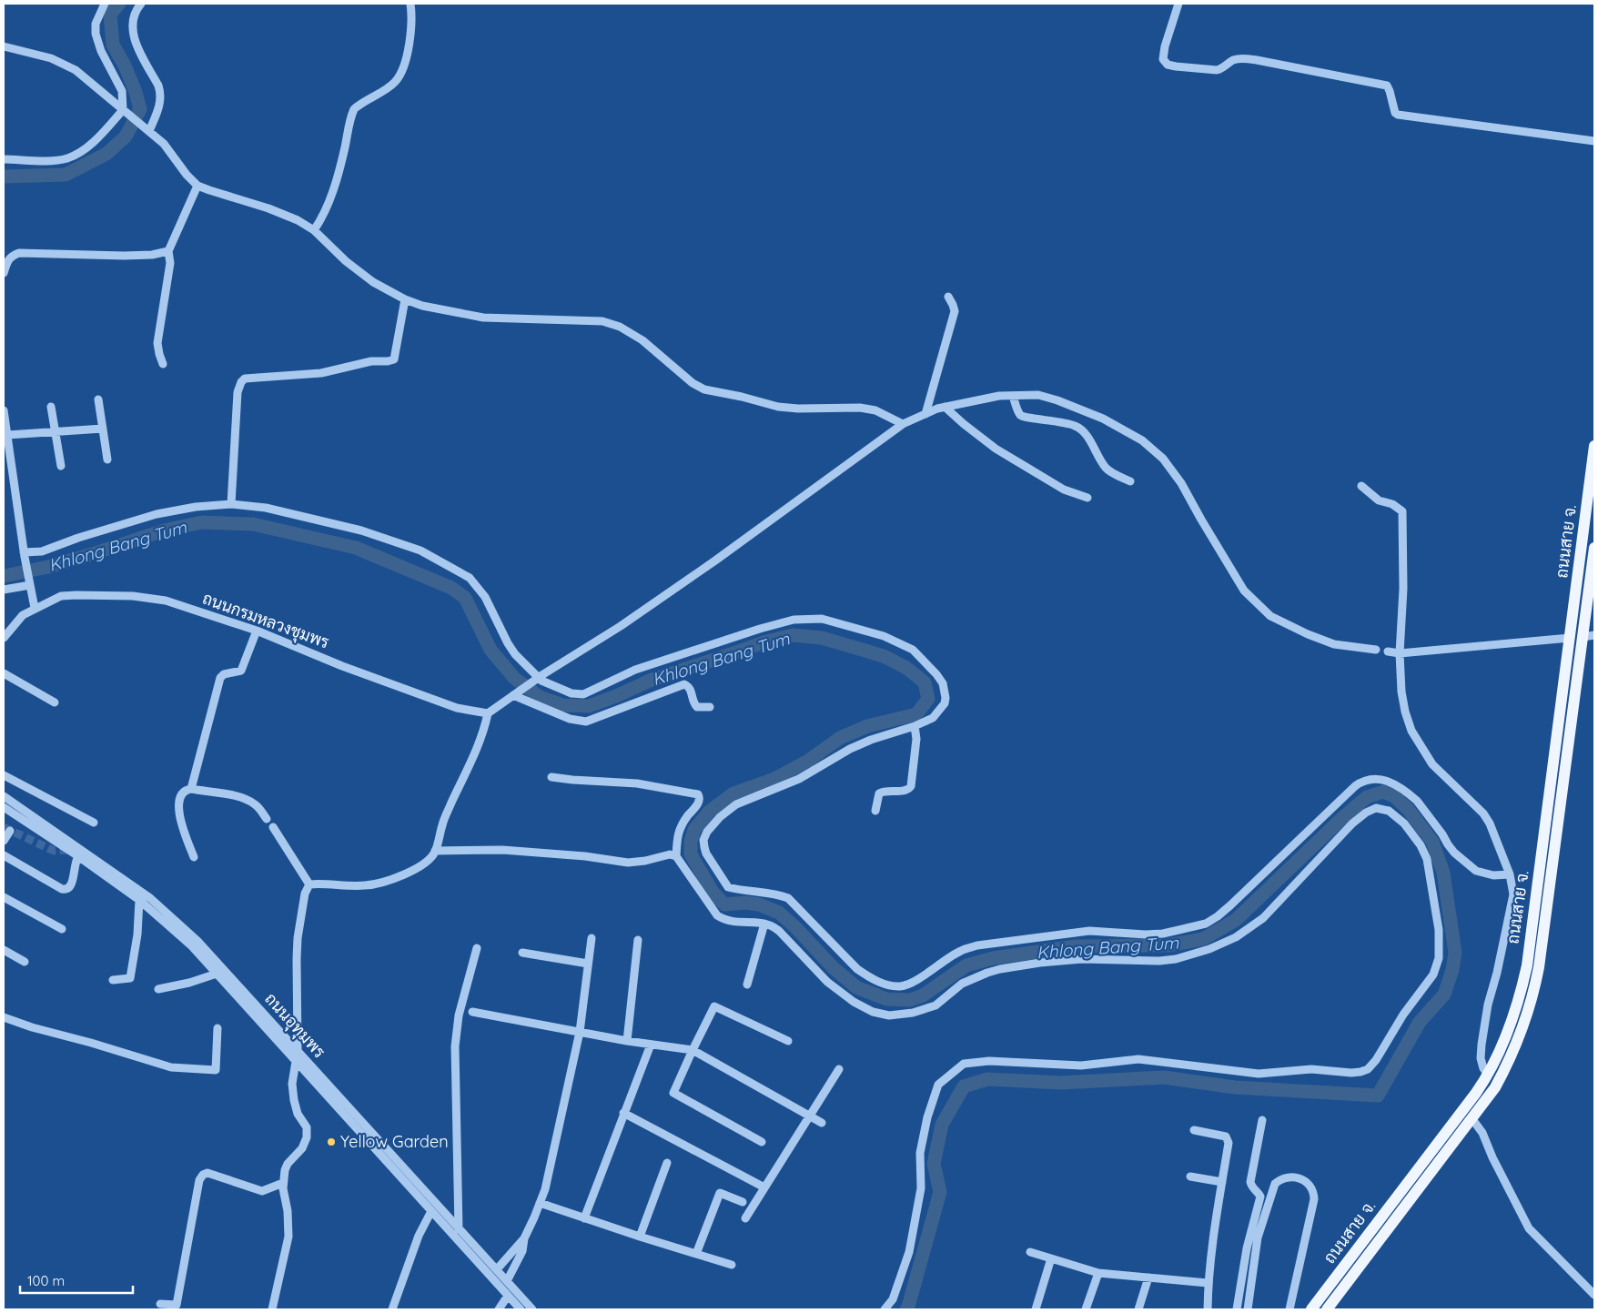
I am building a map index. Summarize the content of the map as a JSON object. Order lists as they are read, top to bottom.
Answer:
{
  "streets": {
    "main road": ["ถนนสาย จ."],
    "street": ["ถนนกรมหลวงชุมพร", "ถนนอุทุมพร"]
  },
  "water": ["Khlong Bang Tum"],
  "places": ["Yellow Garden"],
  "scale_bar": "100 m"
}
